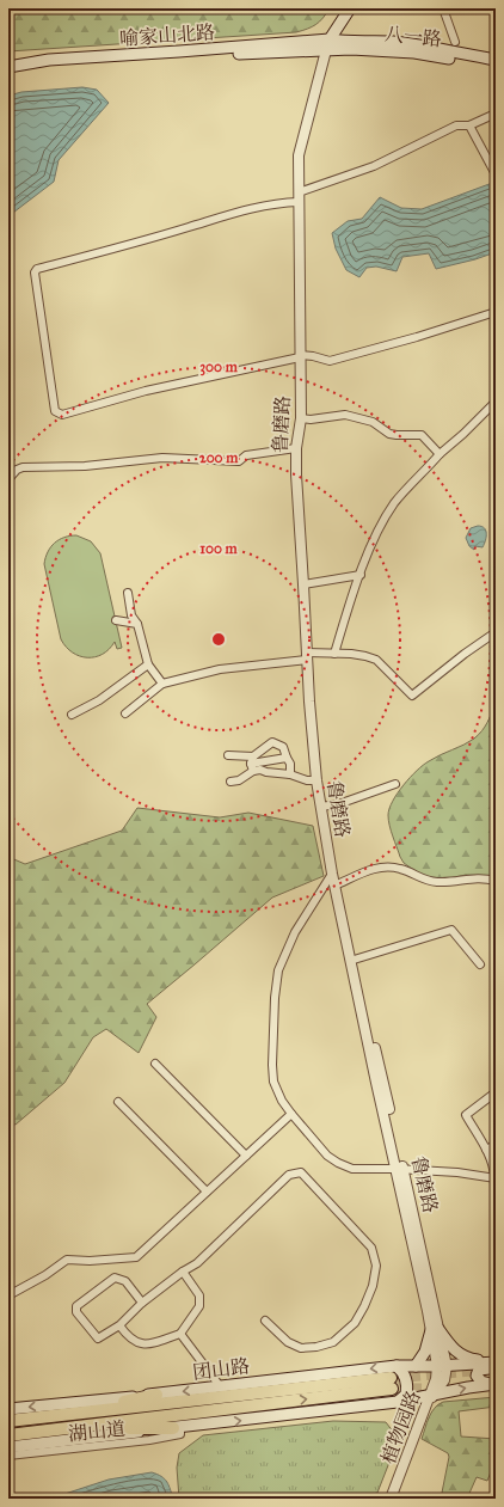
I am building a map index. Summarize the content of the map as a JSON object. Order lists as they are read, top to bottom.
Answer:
{
  "streets": {
    "highway": ["团山路"],
    "main road": ["喻家山北路", "八一路", "鲁磨路"],
    "street": ["植物园路", "湖山道"]
  },
  "crossings": [
    ["喻家山北路", "八一路"],
    ["喻家山北路", "鲁磨路"],
    ["八一路", "鲁磨路"],
    ["鲁磨路", "团山路"],
    ["鲁磨路", "植物园路"],
    ["团山路", "植物园路"]
  ],
  "rings": ["300 m", "200 m", "100 m"]
}
